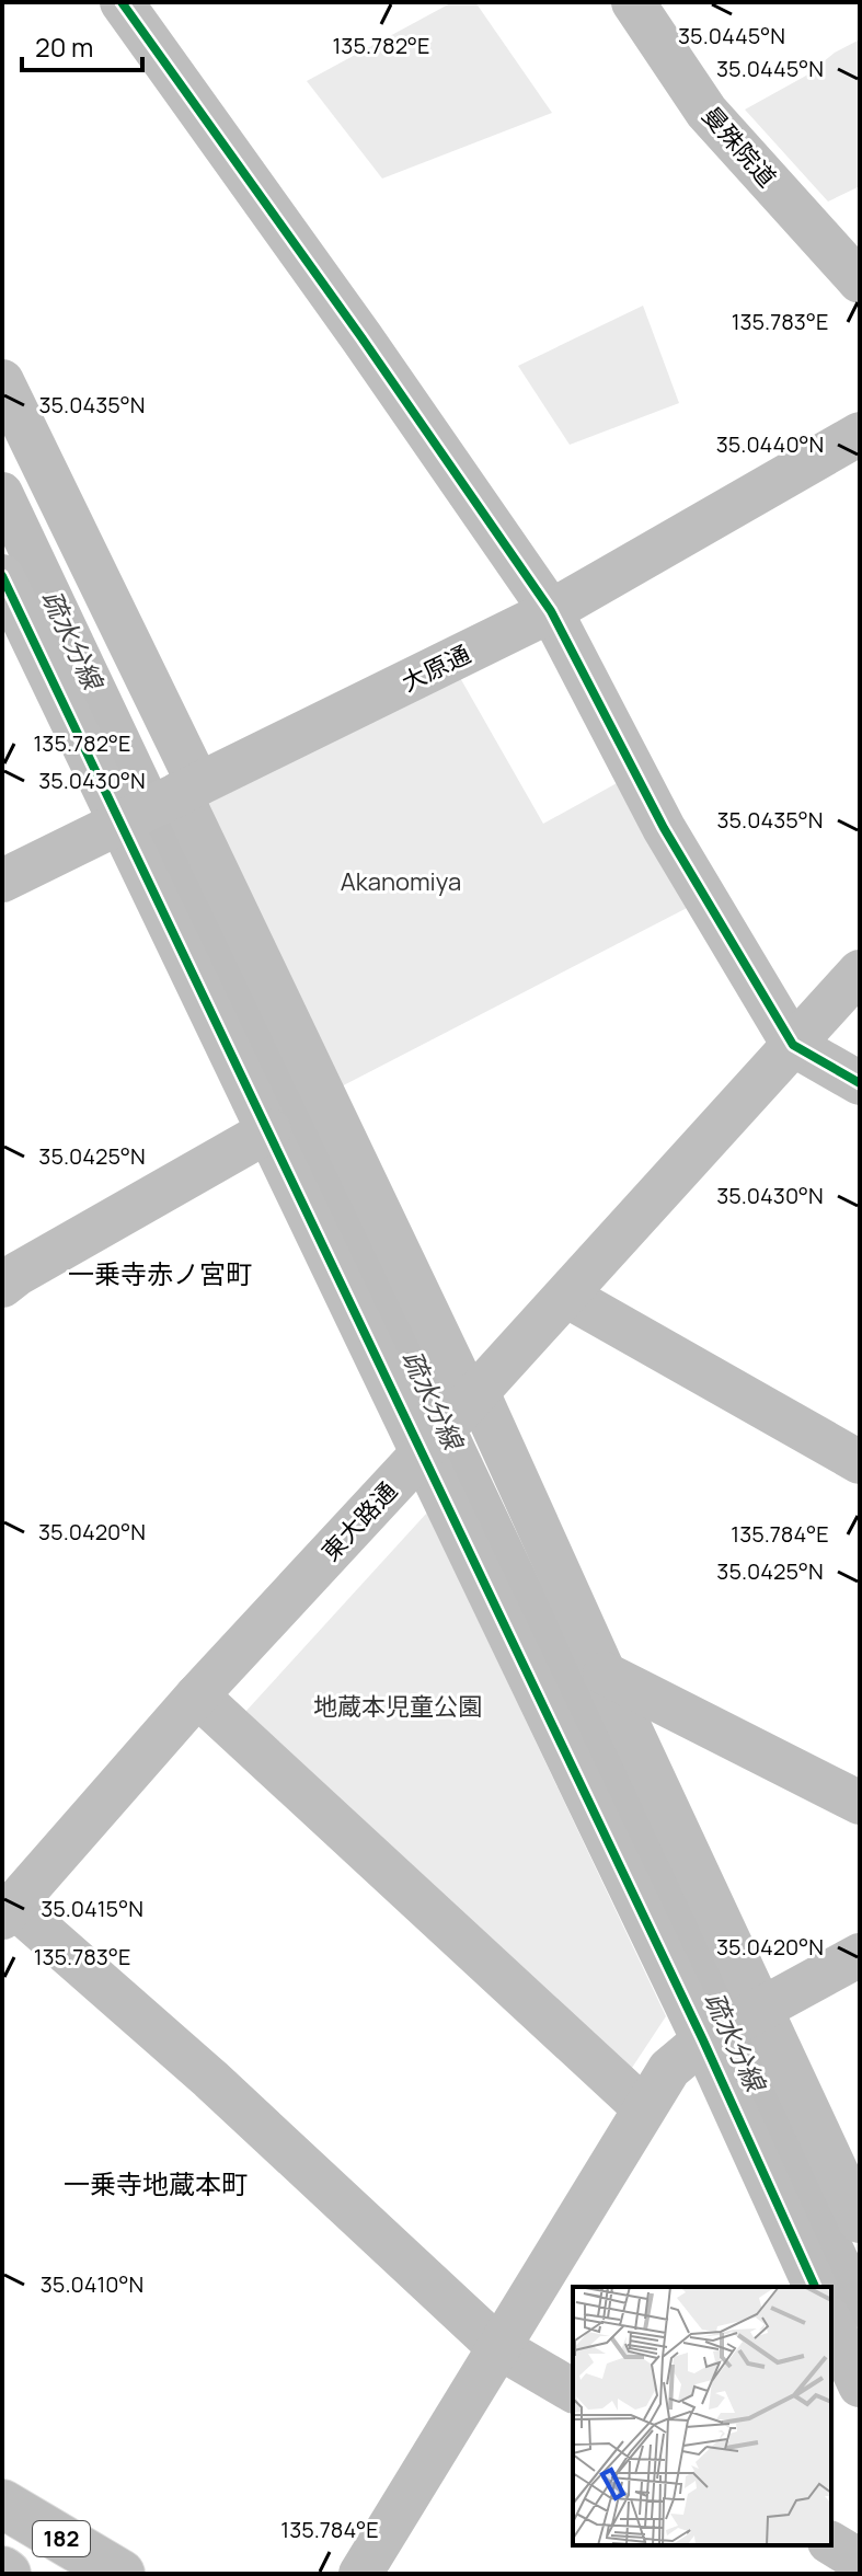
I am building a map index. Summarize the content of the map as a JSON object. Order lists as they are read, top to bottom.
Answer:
{
  "streets": {
    "main road": ["182"],
    "street": ["曼殊院道", "大原通", "東大路通"]
  },
  "districts": ["一乗寺赤ノ宮町", "一乗寺地蔵本町"],
  "water": ["疏水分線"],
  "parks": ["Akanomiya", "地蔵本児童公園"],
  "scale_bar": "20 m",
  "coordinates": [
    "35.0445°N",
    "135.782°E",
    "135.783°E",
    "35.0435°N",
    "35.0440°N",
    "35.0430°N",
    "35.0425°N",
    "35.0420°N",
    "135.784°E",
    "35.0415°N",
    "35.0410°N"
  ]
}
